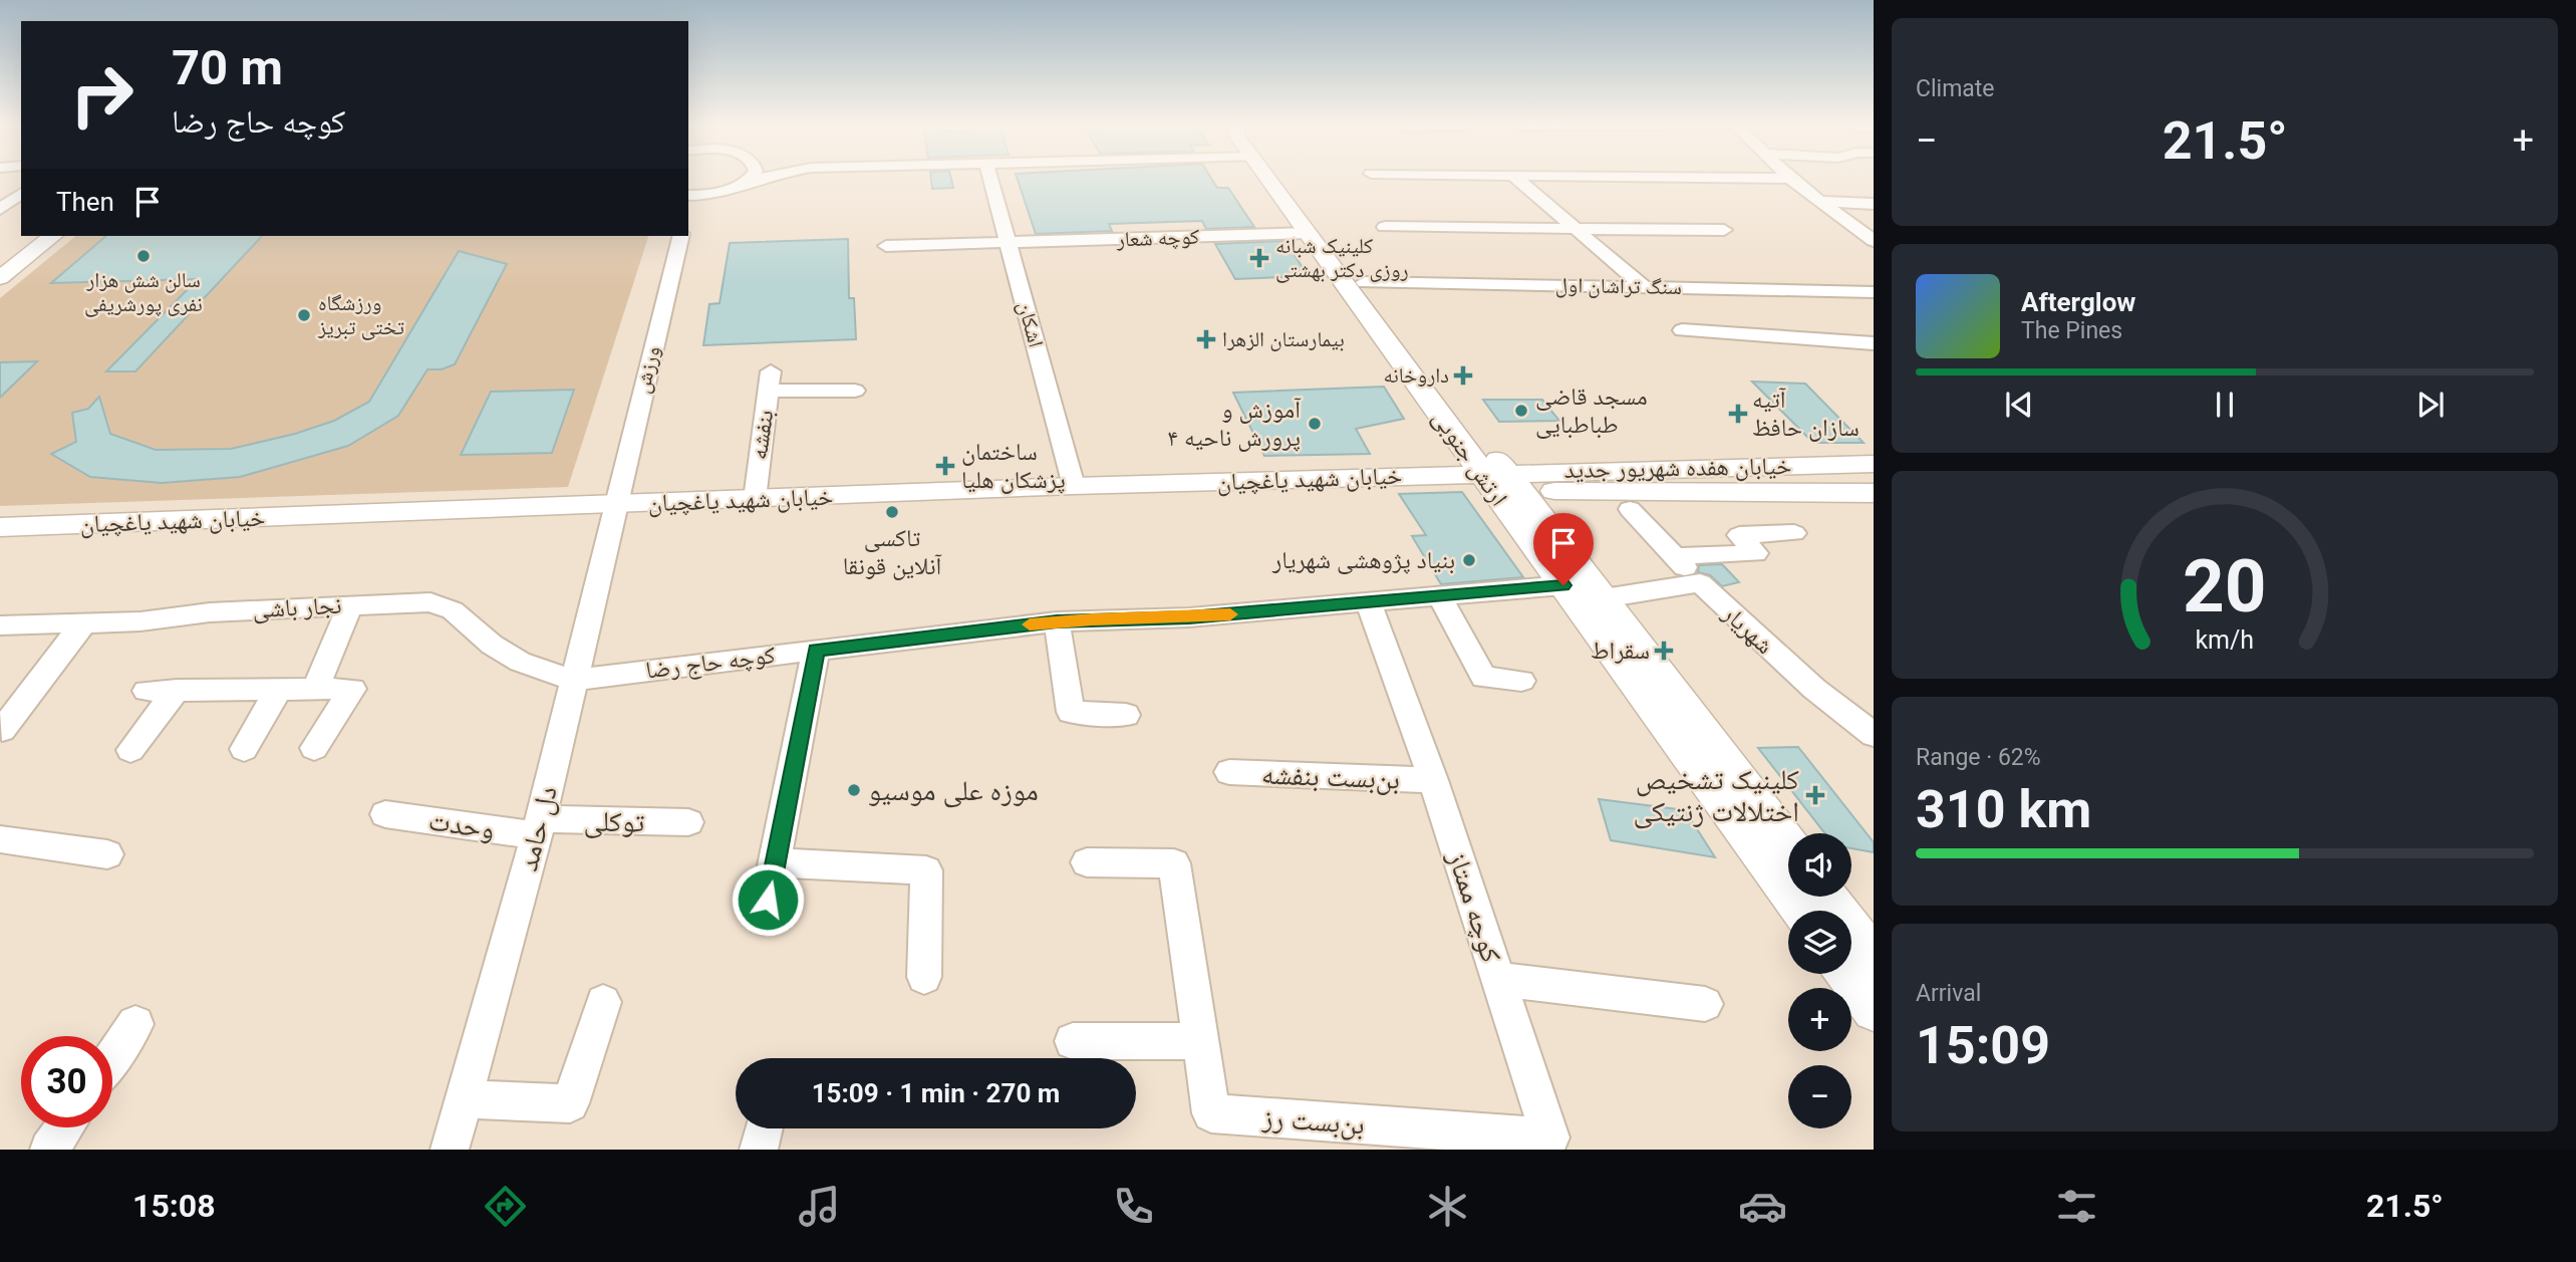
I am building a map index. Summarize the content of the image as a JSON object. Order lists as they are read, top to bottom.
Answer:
{
  "streets": {
    "main road": ["ارتش جنوبی", "خیابان هفده شهریور جدید", "خیابان شهید یاغچیان"],
    "street": [
      "کوچه شعار",
      "سنگ تراشان اول",
      "اشکان",
      "ورزش",
      "بنفشه",
      "نجار باشی",
      "شهریار",
      "کوچه حاج رضا",
      "بن‌بست بنفشه",
      "توکلی",
      "وحدت",
      "دل حامد",
      "کوچه ممتاز",
      "بن‌بست رز"
    ]
  },
  "crossings": [
    ["کوچه شعار", "اشکان"],
    ["کوچه شعار", "ارتش جنوبی"],
    ["سنگ تراشان اول", "ارتش جنوبی"],
    ["اشکان", "خیابان شهید یاغچیان"],
    ["ورزش", "خیابان شهید یاغچیان"],
    ["ورزش", "دل حامد"],
    ["بنفشه", "خیابان شهید یاغچیان"],
    ["ارتش جنوبی", "خیابان هفده شهریور جدید"],
    ["ارتش جنوبی", "خیابان شهید یاغچیان"],
    ["ارتش جنوبی", "کوچه حاج رضا"],
    ["خیابان هفده شهریور جدید", "خیابان شهید یاغچیان"],
    ["خیابان شهید یاغچیان", "دل حامد"],
    ["نجار باشی", "کوچه حاج رضا"],
    ["نجار باشی", "دل حامد"],
    ["کوچه حاج رضا", "دل حامد"],
    ["کوچه حاج رضا", "کوچه ممتاز"],
    ["بن‌بست بنفشه", "کوچه ممتاز"],
    ["توکلی", "وحدت"],
    ["توکلی", "دل حامد"],
    ["وحدت", "دل حامد"],
    ["کوچه ممتاز", "بن‌بست رز"]
  ],
  "places": {
    "other": [
      "سالن شش هزار نفری پورشریفی",
      "ورزشگاه تختی تبریز",
      "مسجد قاضی طباطبایی",
      "آموزش و پرورش ناحیه ۴",
      "تاکسی آنلاین قونقا",
      "بنیاد پژوهشی شهریار",
      "موزه علی موسیو"
    ],
    "health": [
      "کلینیک شبانه روزی دکتر بهشتی",
      "بیمارستان الزهرا",
      "داروخانه",
      "آتیه سازان حافظ",
      "ساختمان پزشکان هلیا",
      "سقراط",
      "کلینیک تشخیص اختلالات ژنتیکی"
    ]
  },
  "page": {
    "tile": [
      "Climate",
      ["Range · 62%", "310 km"],
      ["Arrival", "15:09"]
    ],
    "turn": ["70 m", "کوچه حاج رضا"],
    "heat": ["−", "21.5°", "+"],
    "then": "Then",
    "song": ["Afterglow", "The Pines"],
    "map_buttons": ["+", "−"],
    "limit": "30",
    "trip": "15:09 · 1 min · 270 m",
    "tabs": ["15:08", "21.5°"],
    "gauge": ["20", "km/h"]
  }
}
